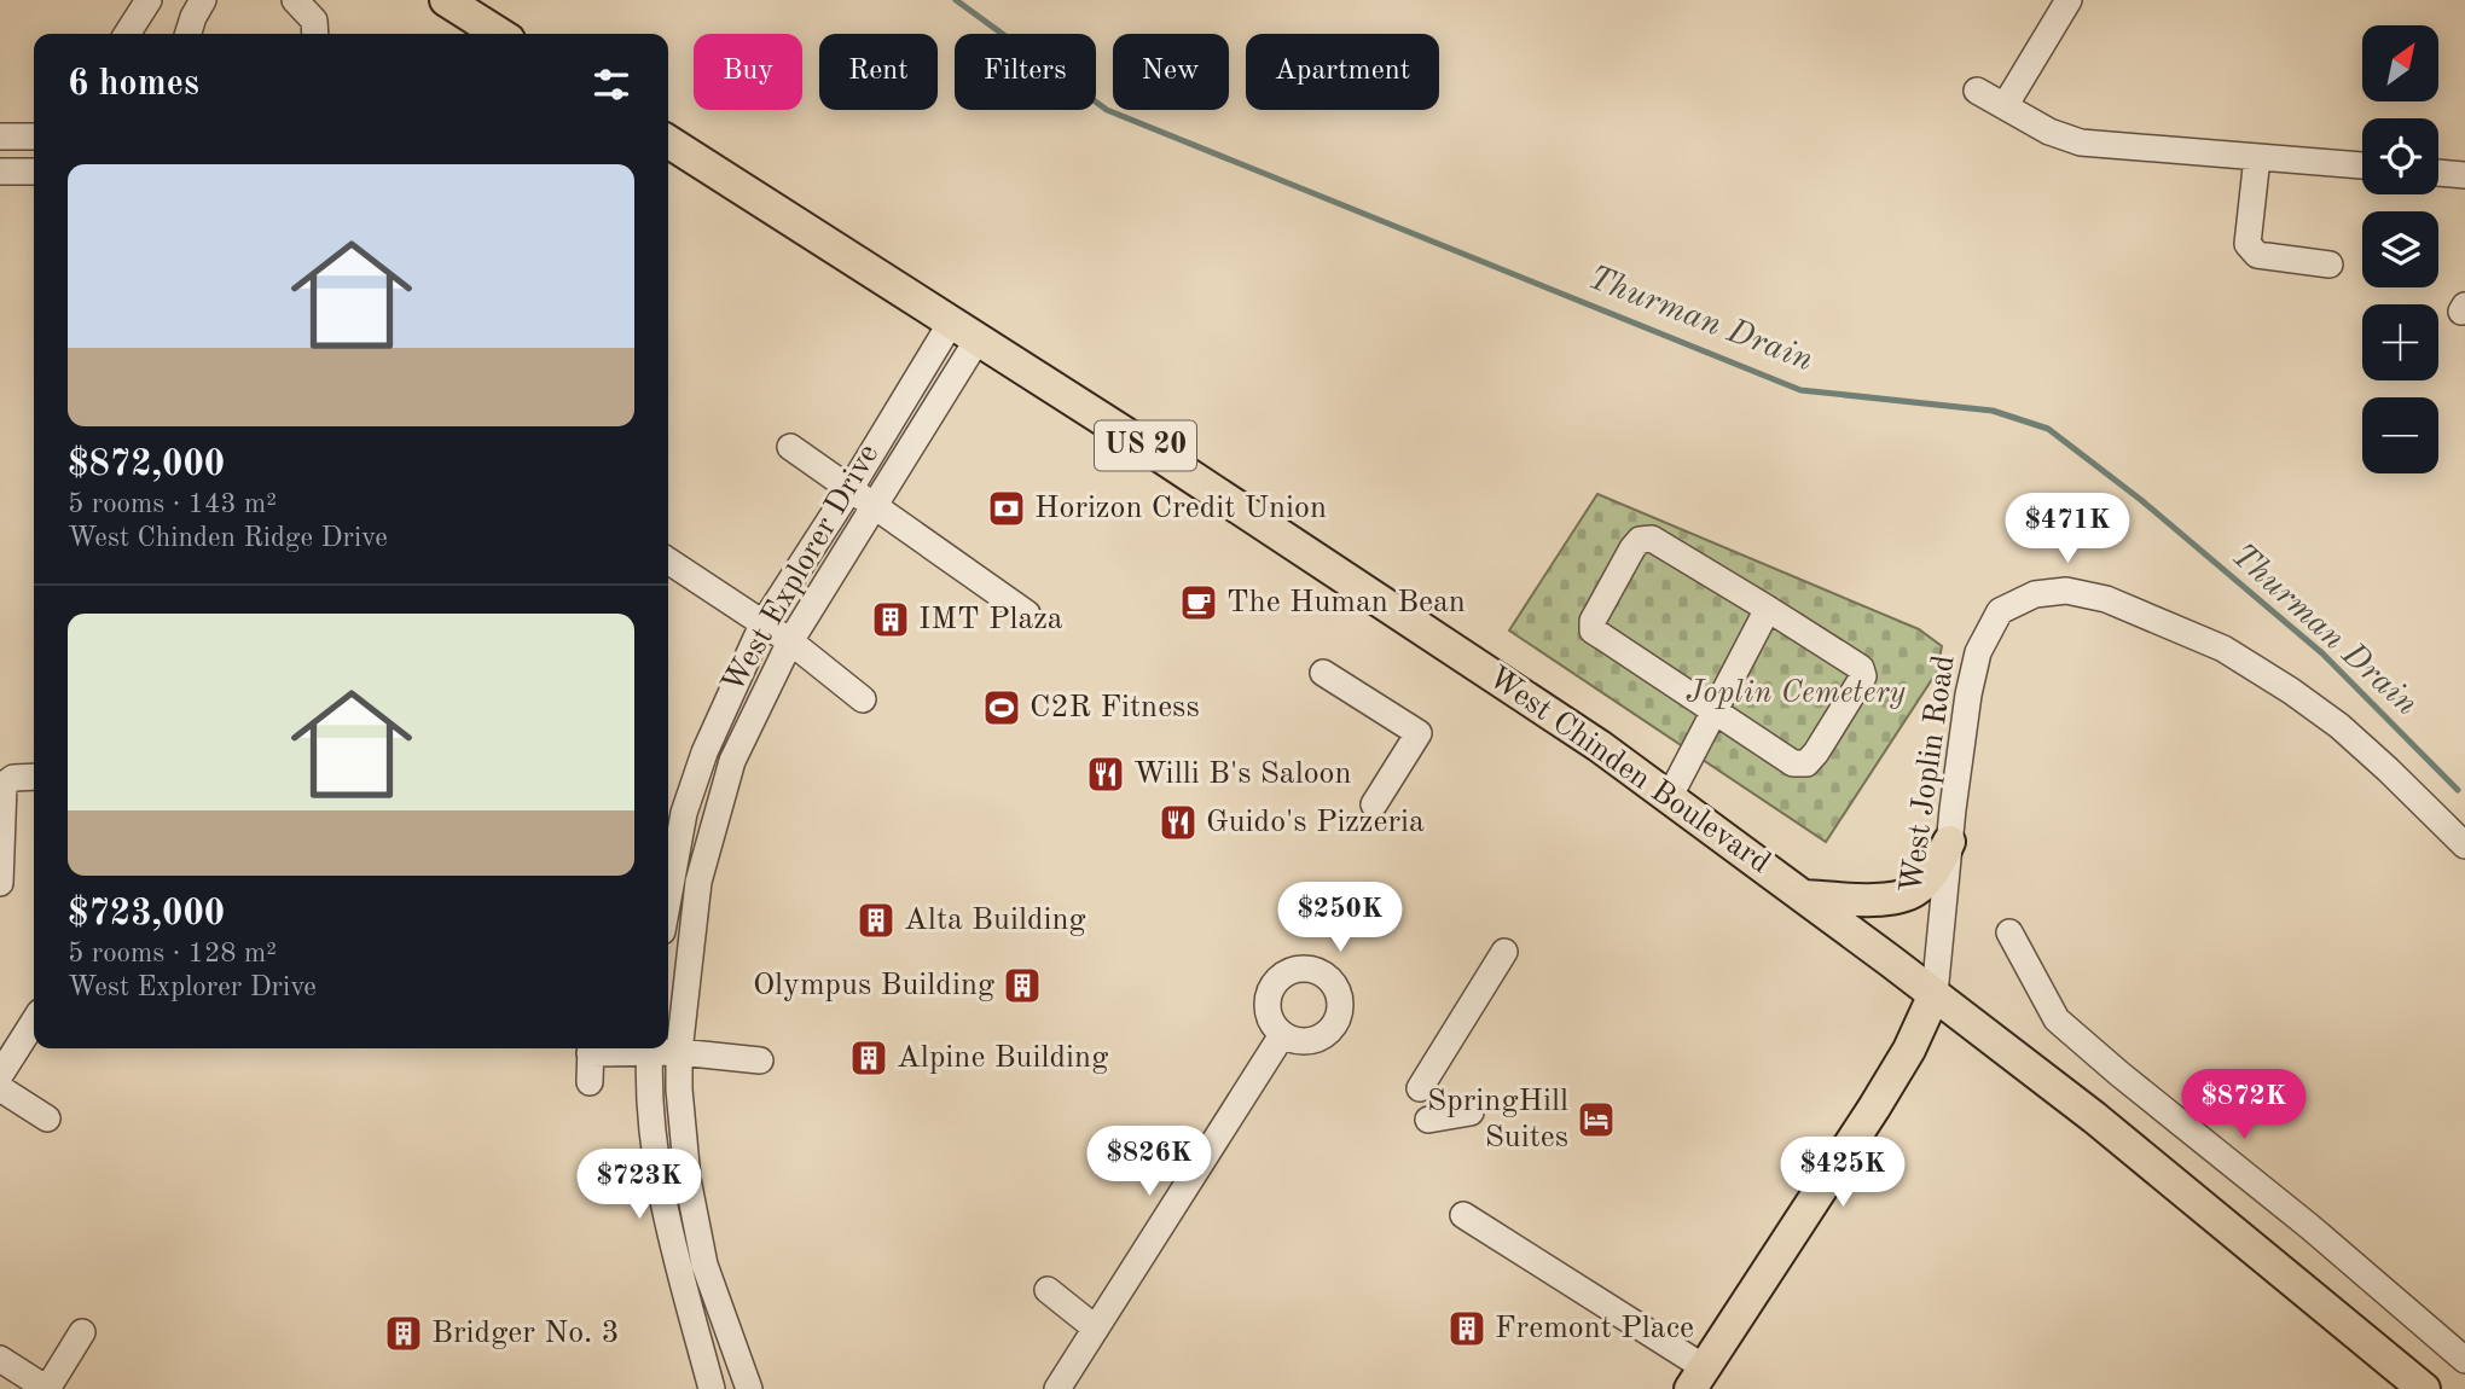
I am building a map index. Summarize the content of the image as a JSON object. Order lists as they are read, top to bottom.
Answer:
{
  "streets": {
    "main road": ["US 20", "West Chinden Boulevard"],
    "street": ["West Explorer Drive", "West Joplin Road"]
  },
  "crossings": [
    ["West Explorer Drive", "West Chinden Boulevard"],
    ["West Chinden Boulevard", "West Joplin Road"]
  ],
  "water": ["Thurman Drain"],
  "parks": ["Joplin Cemetery"],
  "places": {
    "bank": ["Horizon Credit Union"],
    "cafe": ["The Human Bean"],
    "building": [
      "IMT Plaza",
      "Alta Building",
      "Olympus Building",
      "Alpine Building",
      "Fremont Place",
      "Bridger No. 3"
    ],
    "sports": ["C2R Fitness"],
    "restaurant": ["Willi B's Saloon", "Guido's Pizzeria"],
    "hotel": ["SpringHill Suites"]
  },
  "north": "top right",
  "page": {
    "map_buttons": ["+", "−"],
    "chip": [
      "Buy",
      "Rent",
      "Filters",
      "New",
      "Apartment"
    ],
    "heading": "6 homes",
    "list": [
      {
        "name": "$872,000",
        "note": "5 rooms · 143 m² · West Chinden Ridge Drive"
      },
      {
        "name": "$723,000",
        "note": "5 rooms · 128 m² · West Explorer Drive"
      }
    ],
    "price": [
      "$471K",
      "$250K",
      "$872K",
      "$826K",
      "$425K",
      "$723K"
    ]
  }
}
